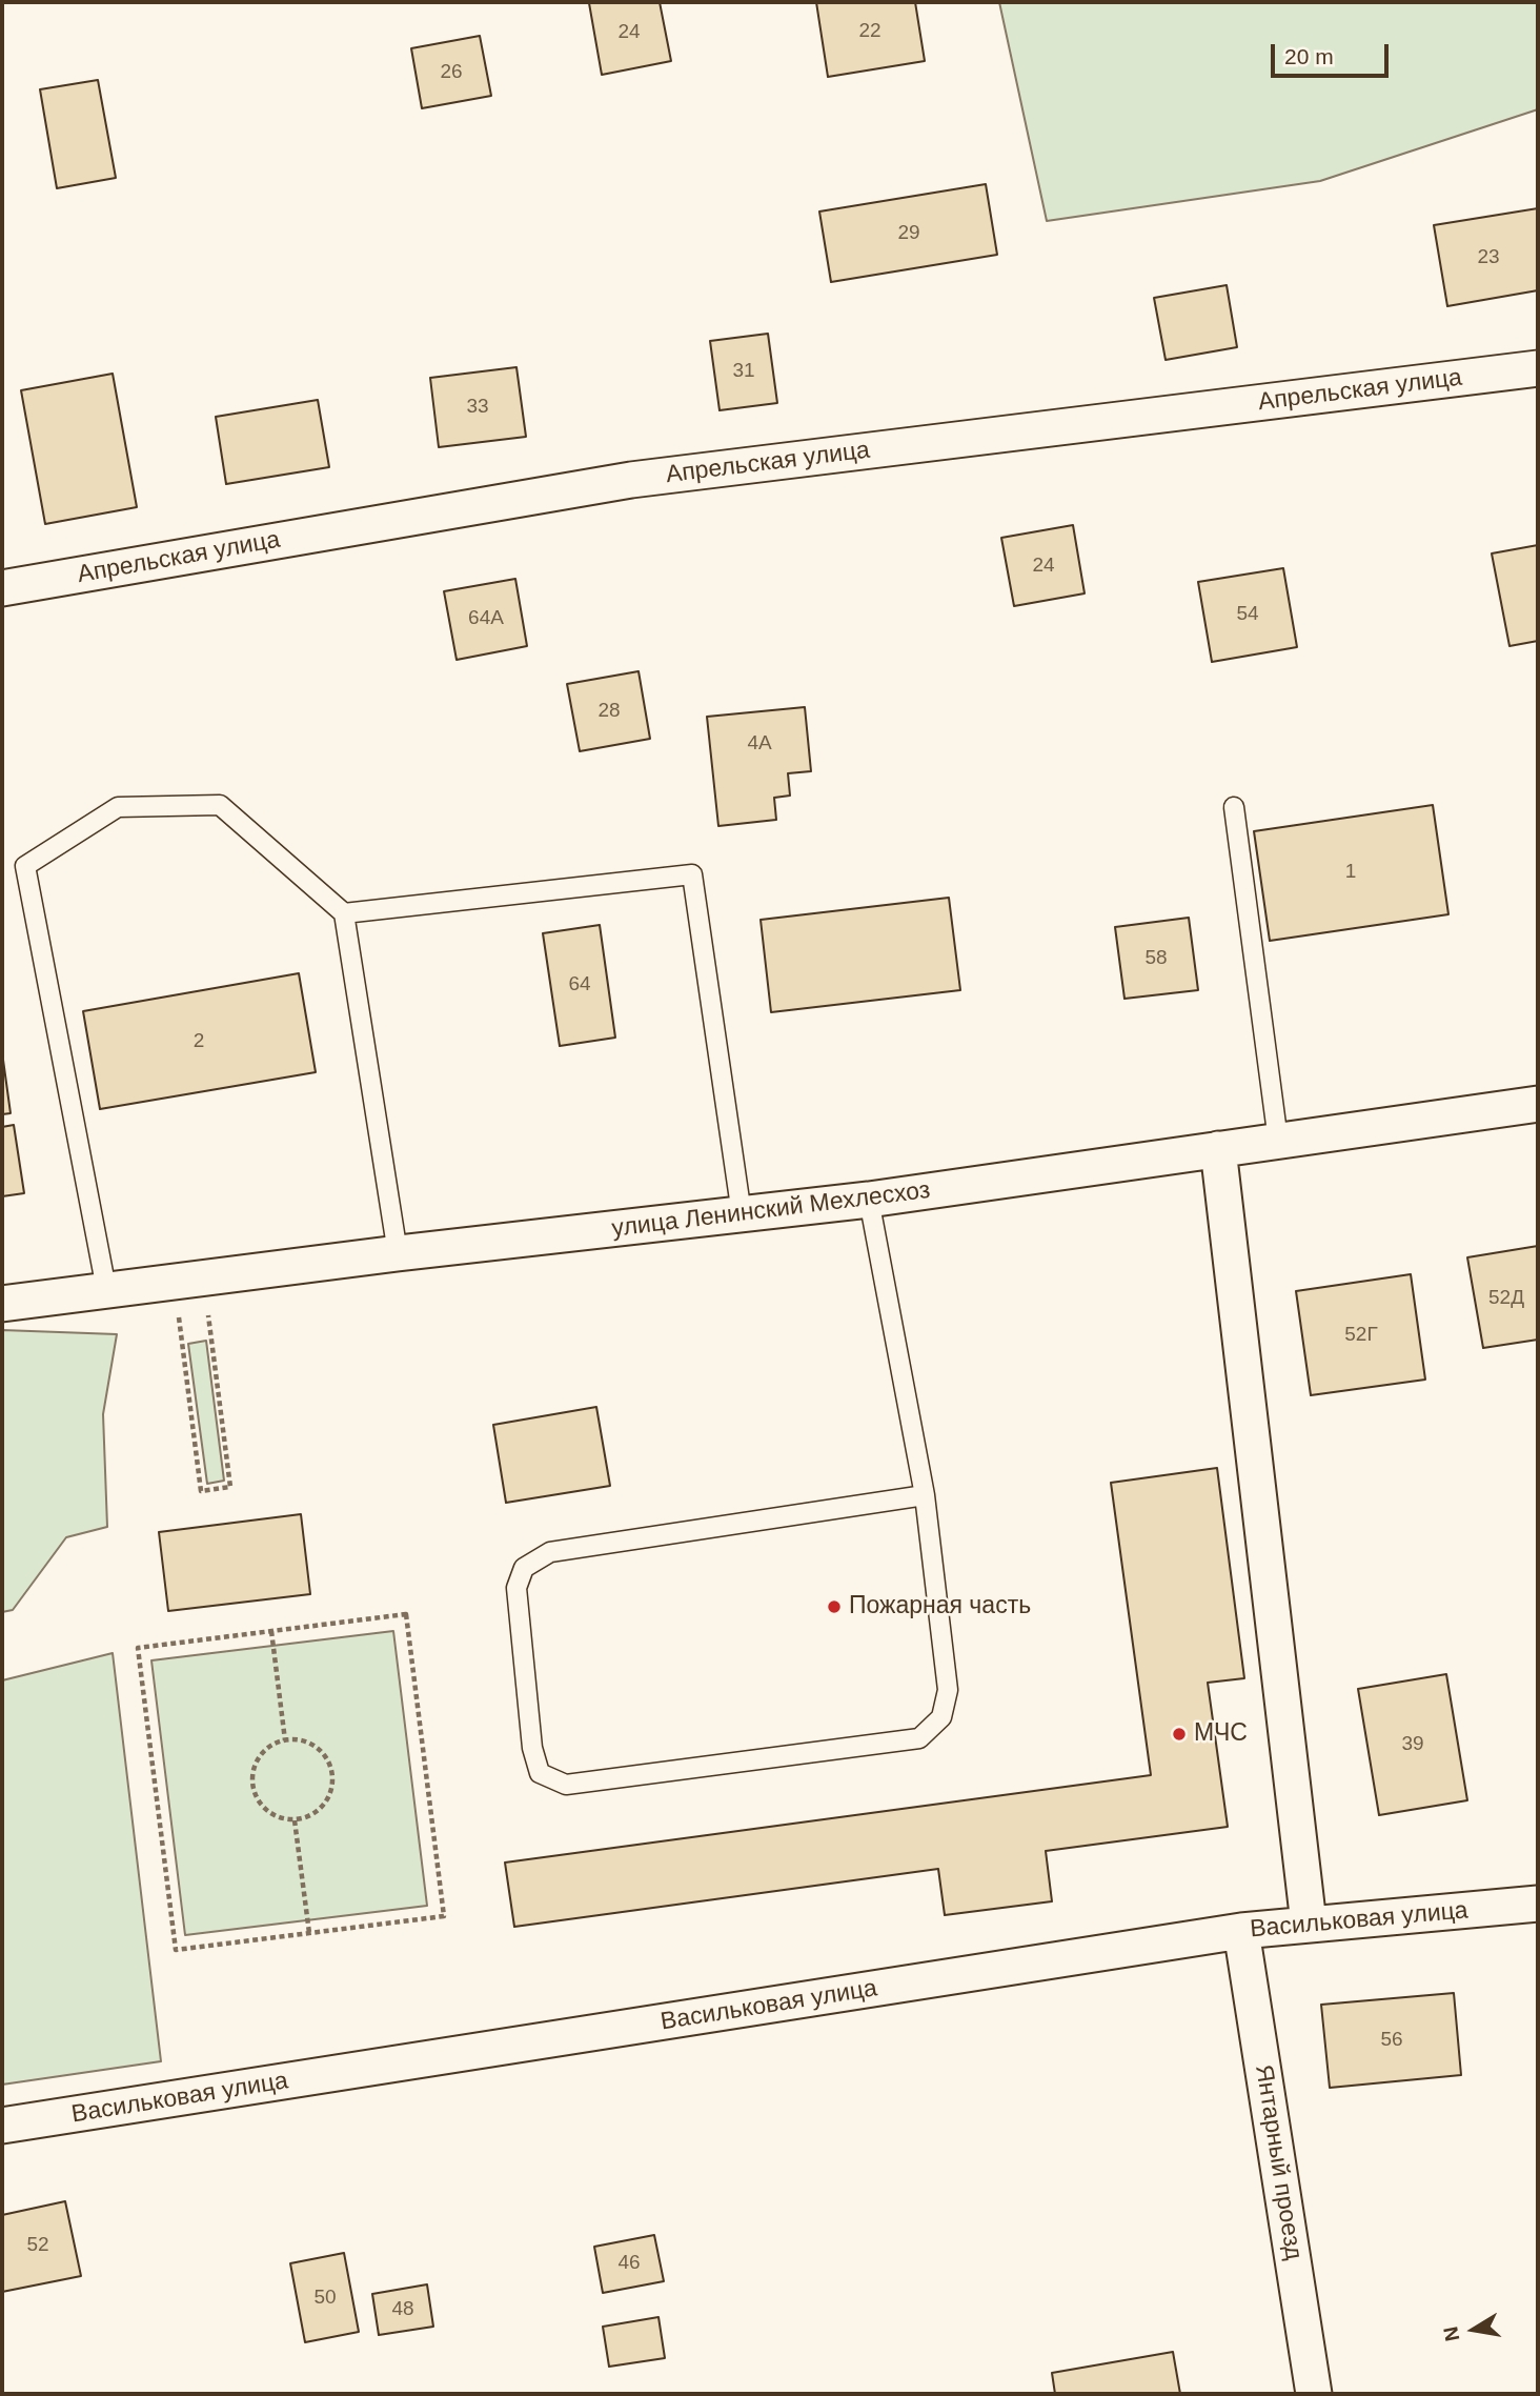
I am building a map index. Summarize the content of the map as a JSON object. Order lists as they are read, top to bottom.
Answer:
{
  "streets": {
    "street": [
      "Апрельская улица",
      "улица Ленинский Мехлесхоз",
      "Васильковая улица",
      "Янтарный проезд"
    ]
  },
  "crossings": [
    ["Васильковая улица", "Янтарный проезд"]
  ],
  "places": ["Пожарная часть", "МЧС"],
  "house_numbers": [
    "22",
    "24",
    "26",
    "29",
    "23",
    "31",
    "33",
    "24",
    "54",
    "64А",
    "28",
    "4А",
    "1",
    "58",
    "64",
    "2",
    "52Д",
    "52Г",
    "39",
    "56",
    "52",
    "46",
    "50",
    "48"
  ],
  "scale_bar": "20 m",
  "north": "left"
}
